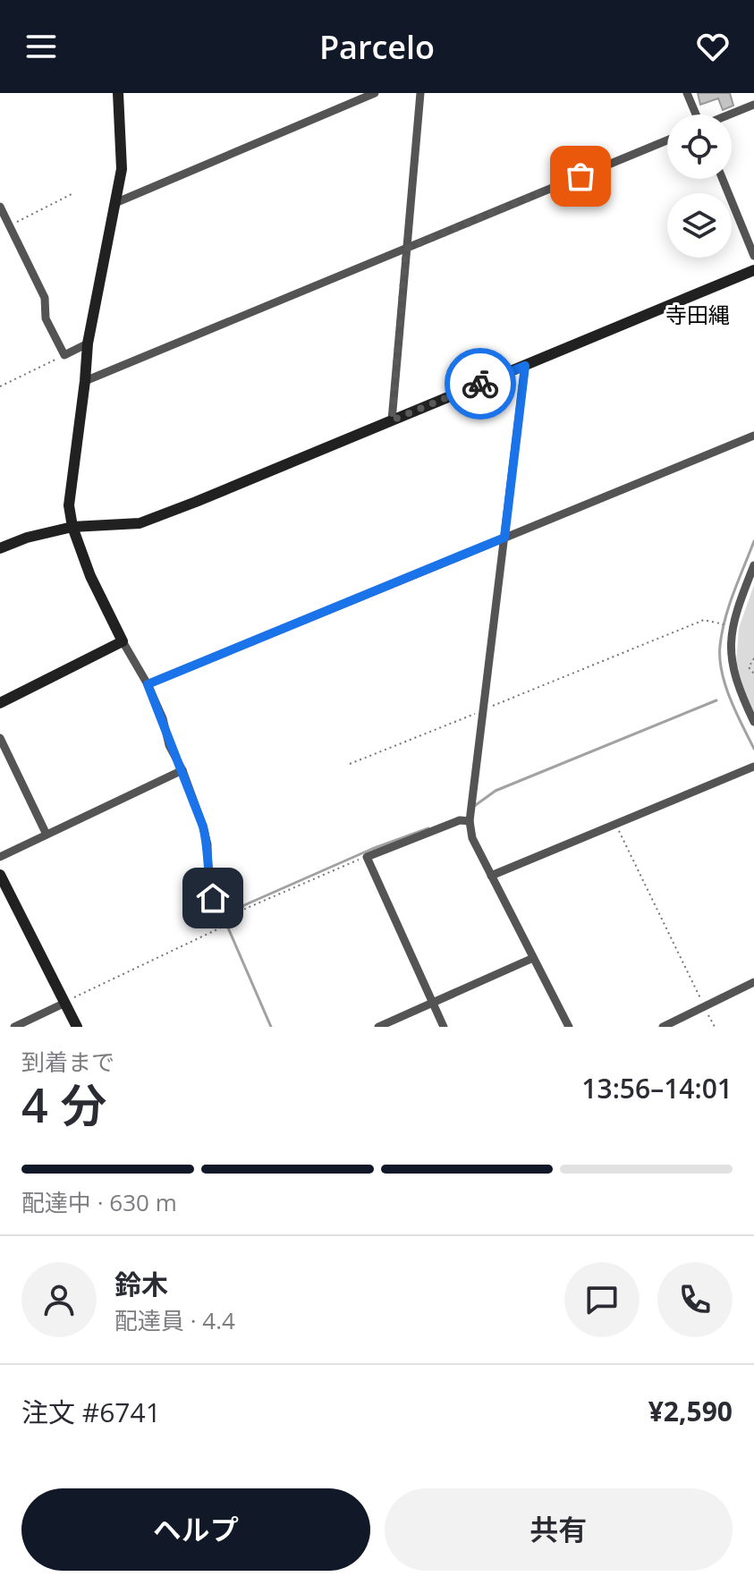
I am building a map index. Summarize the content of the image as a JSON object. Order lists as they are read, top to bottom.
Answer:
{
  "districts": ["寺田縄"],
  "page": {
    "header": "Parcelo",
    "heading": ["4 分", "到着まで", "13:56–14:01"],
    "panel": [
      "鈴木",
      "配達員 · 4.4",
      "注文 #6741",
      "¥2,590"
    ],
    "bar": "配達中 · 630 m",
    "buttons": ["ヘルプ", "共有"]
  }
}
